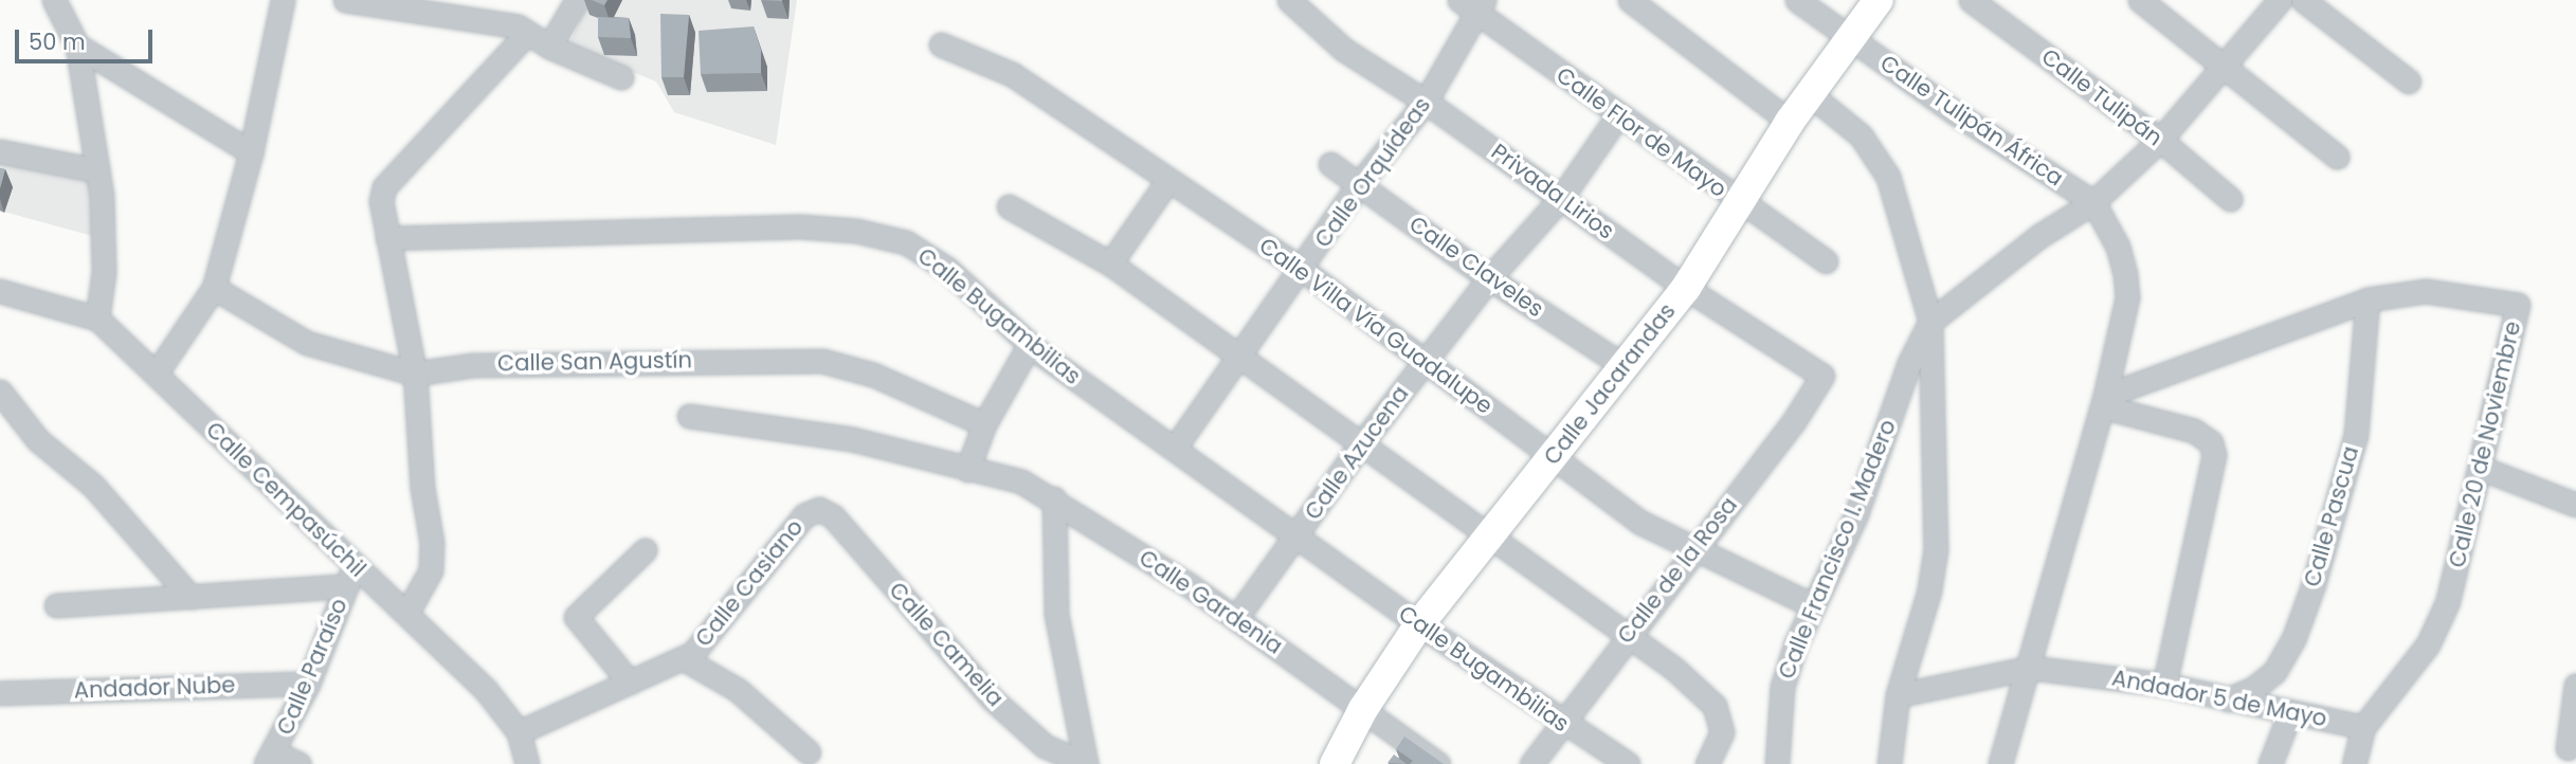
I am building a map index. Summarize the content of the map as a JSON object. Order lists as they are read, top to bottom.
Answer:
{
  "streets": {
    "street": [
      "Calle Tulipán",
      "Calle Tulipán África",
      "Calle Flor de Mayo",
      "Calle Orquídeas",
      "Privada Lirios",
      "Calle Claveles",
      "Calle Bugambilias",
      "Calle Villa Vía Guadalupe",
      "Calle San Agustín",
      "Calle Jacarandas",
      "Calle 20 de Noviembre",
      "Calle Azucena",
      "Calle Cempasúchil",
      "Calle Pascua",
      "Calle Francisco I. Madero",
      "Calle de la Rosa",
      "Calle Casiano",
      "Calle Gardenia",
      "Calle Camelia",
      "Calle Paraíso",
      "Andador Nube",
      "Andador 5 de Mayo"
    ]
  },
  "crossings": [
    ["Calle Tulipán", "Calle Francisco I. Madero"],
    ["Calle Tulipán África", "Calle Jacarandas"],
    ["Calle Tulipán África", "Calle Francisco I. Madero"],
    ["Calle Flor de Mayo", "Calle Orquídeas"],
    ["Calle Flor de Mayo", "Calle Jacarandas"],
    ["Calle Flor de Mayo", "Calle Azucena"],
    ["Calle Orquídeas", "Privada Lirios"],
    ["Calle Orquídeas", "Calle Claveles"],
    ["Calle Orquídeas", "Calle Bugambilias"],
    ["Calle Orquídeas", "Calle Villa Vía Guadalupe"],
    ["Privada Lirios", "Calle Jacarandas"],
    ["Privada Lirios", "Calle Azucena"],
    ["Privada Lirios", "Calle de la Rosa"],
    ["Calle Claveles", "Calle Jacarandas"],
    ["Calle Claveles", "Calle Azucena"],
    ["Calle Bugambilias", "Calle Jacarandas"],
    ["Calle Bugambilias", "Calle Azucena"],
    ["Calle Bugambilias", "Calle de la Rosa"],
    ["Calle Villa Vía Guadalupe", "Calle Jacarandas"],
    ["Calle Villa Vía Guadalupe", "Calle Azucena"],
    ["Calle Villa Vía Guadalupe", "Calle Francisco I. Madero"],
    ["Calle Villa Vía Guadalupe", "Calle de la Rosa"],
    ["Calle Jacarandas", "Calle Gardenia"],
    ["Calle 20 de Noviembre", "Calle Pascua"],
    ["Calle 20 de Noviembre", "Andador 5 de Mayo"],
    ["Calle Azucena", "Calle Gardenia"],
    ["Calle Cempasúchil", "Calle Casiano"],
    ["Calle Cempasúchil", "Calle Paraíso"],
    ["Calle Pascua", "Andador 5 de Mayo"],
    ["Calle Casiano", "Calle Camelia"],
    ["Calle Gardenia", "Calle Camelia"],
    ["Calle Paraíso", "Andador Nube"]
  ],
  "scale_bar": "50 m"
}
